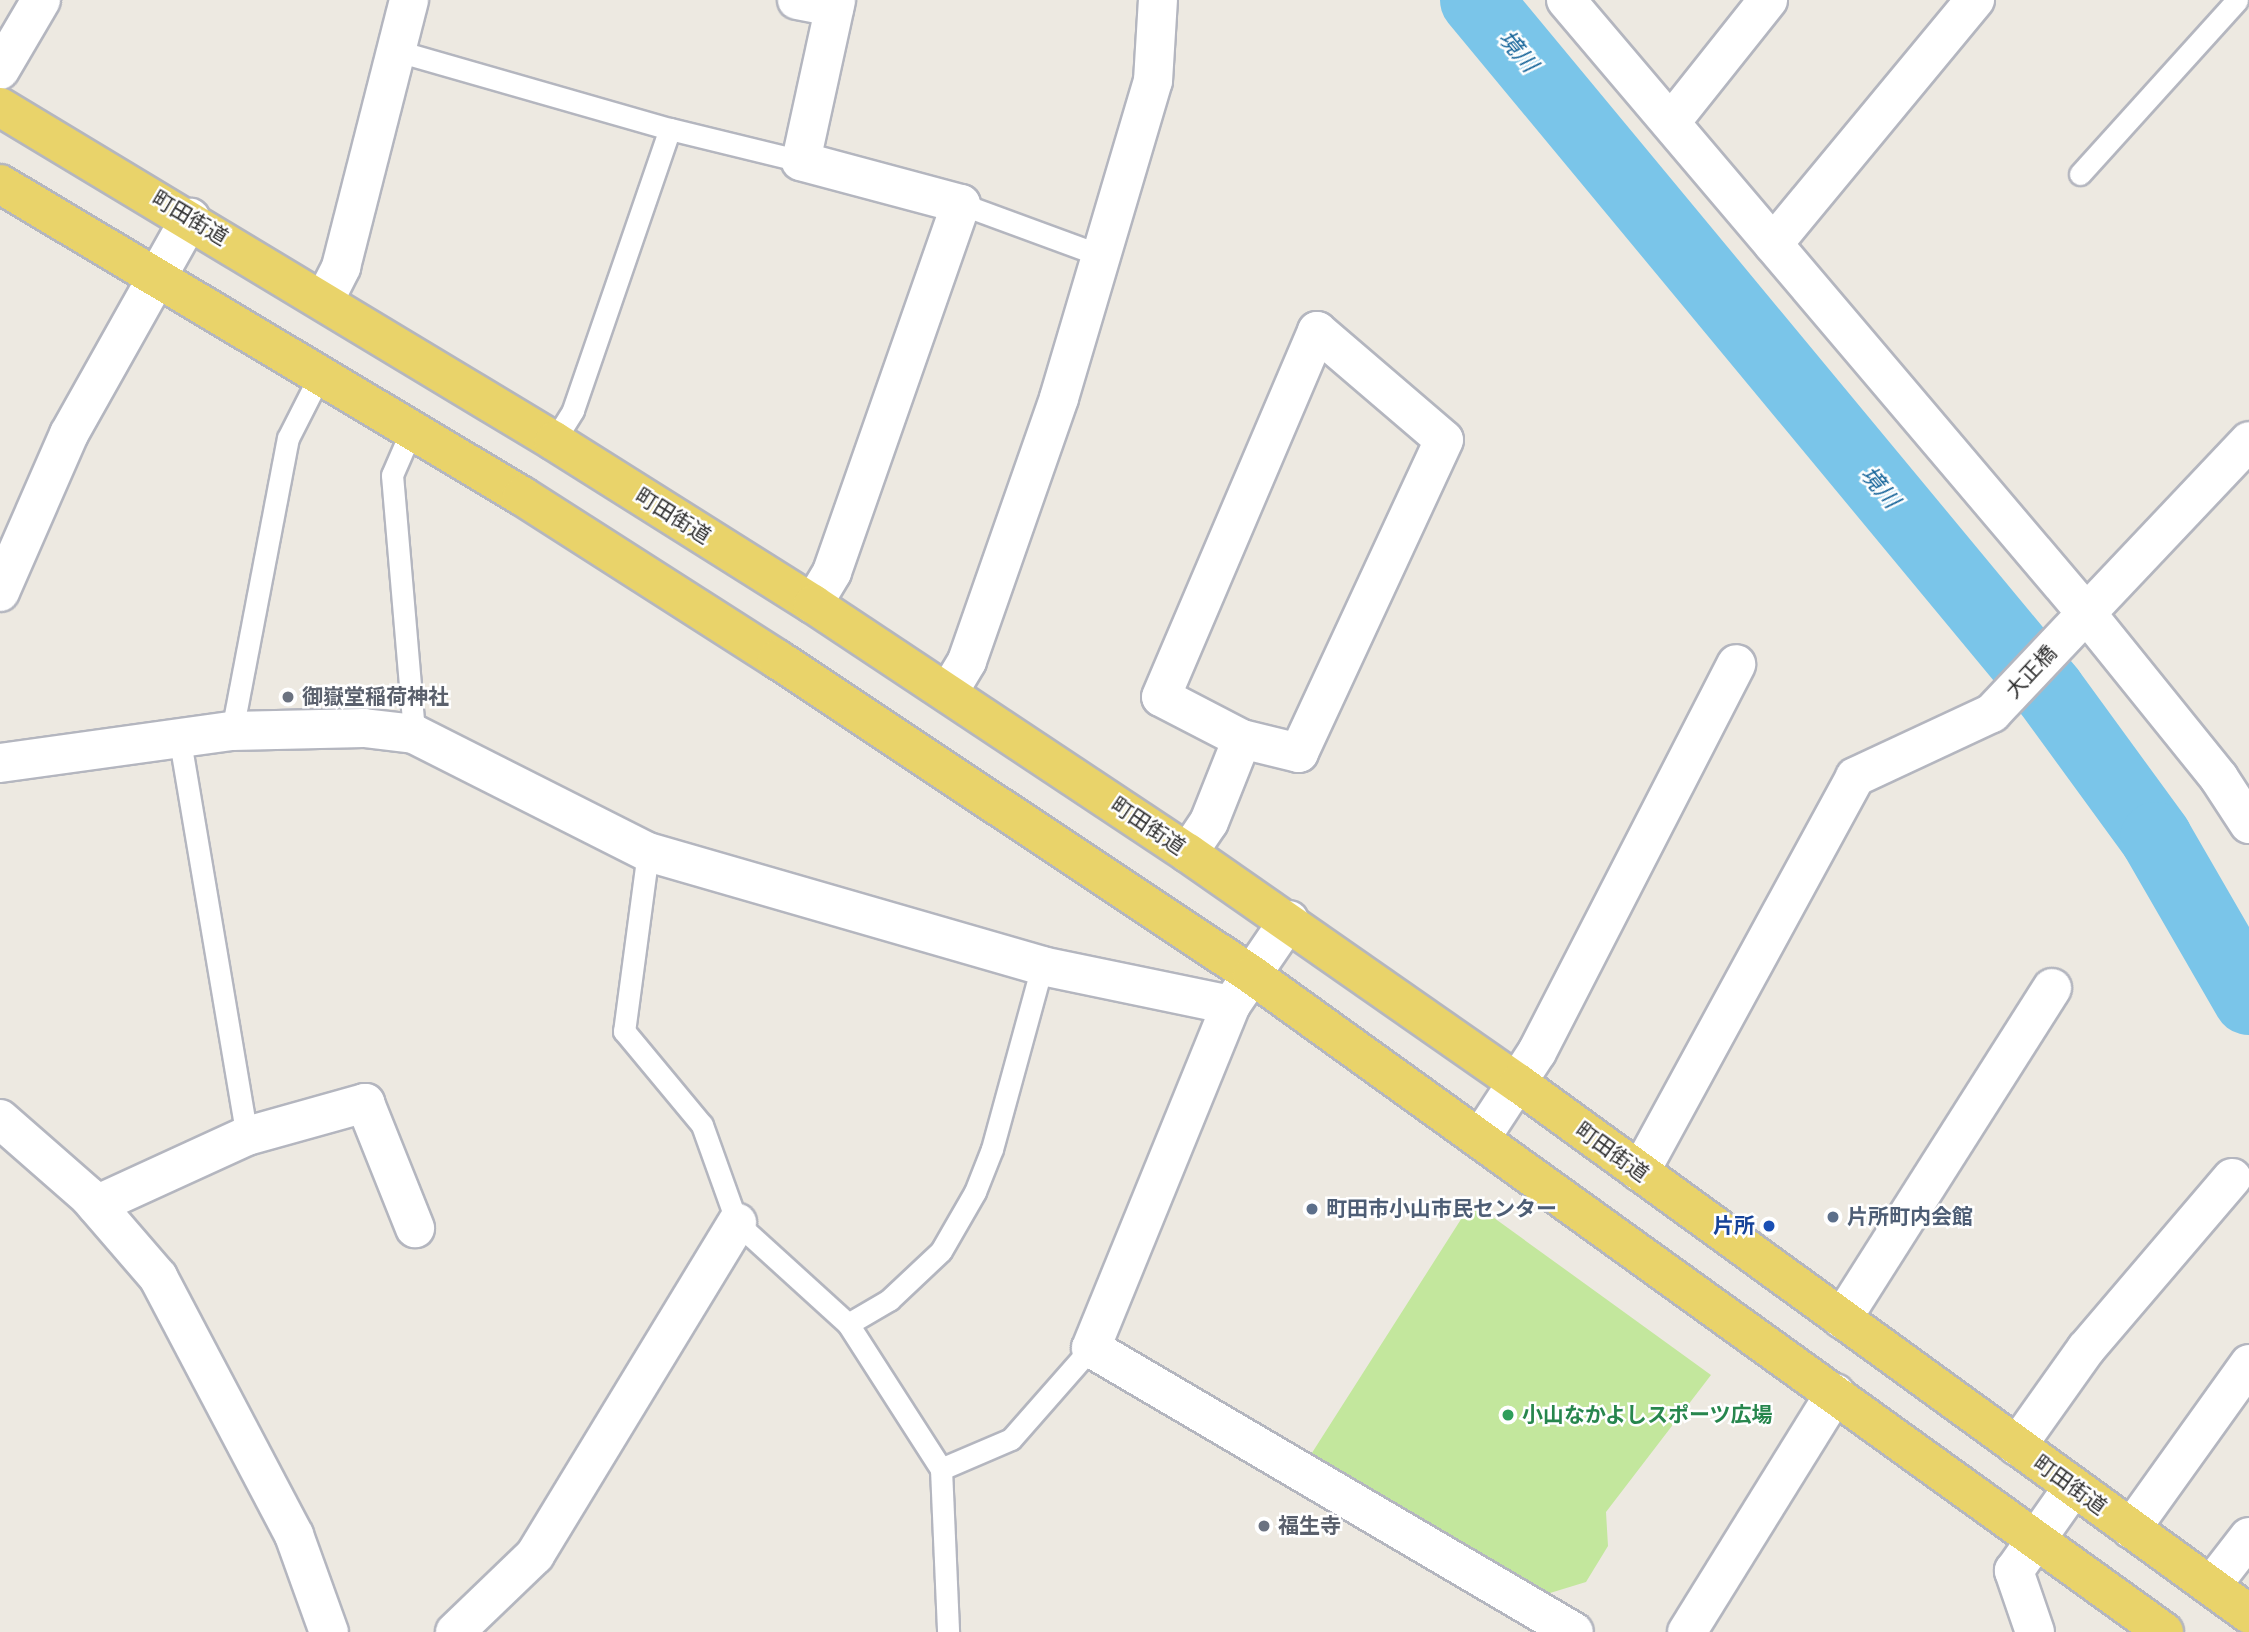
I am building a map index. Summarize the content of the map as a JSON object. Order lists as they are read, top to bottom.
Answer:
{
  "streets": {
    "main road": ["町田街道"],
    "street": ["大正橋"]
  },
  "crossings": [
    ["町田街道", "大正橋"]
  ],
  "water": ["境川"],
  "places": [
    "御嶽堂稲荷神社",
    "町田市小山市民センター",
    "片所町内会館",
    "片所",
    "小山なかよしスポーツ広場",
    "福生寺"
  ]
}
